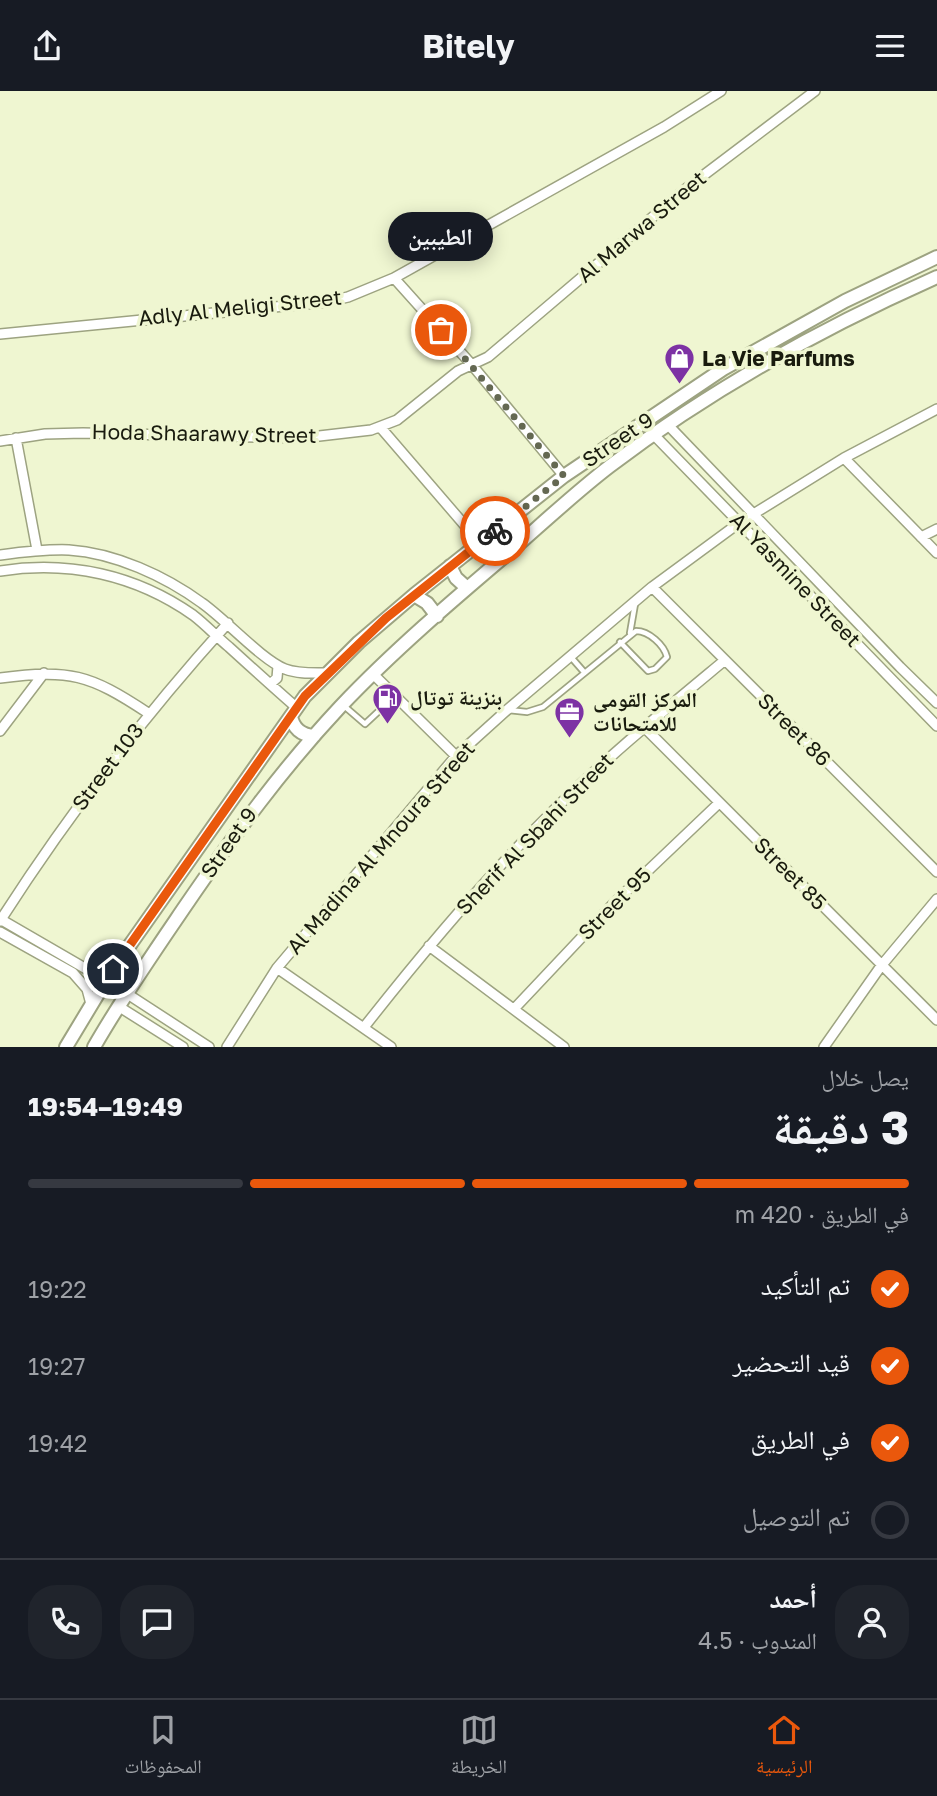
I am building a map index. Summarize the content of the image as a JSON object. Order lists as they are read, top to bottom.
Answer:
{
  "streets": {
    "main road": ["Street 9"],
    "street": [
      "Al Marwa Street",
      "Adly Al Meligi Street",
      "Hoda Shaarawy Street",
      "Al Yasmine Street",
      "Street 86",
      "Street 103",
      "Sherif Al Sbahi Street",
      "Al Madina Al Mnoura Street",
      "Street 85",
      "Street 95"
    ]
  },
  "crossings": [
    ["Al Marwa Street", "Hoda Shaarawy Street"],
    ["Street 9", "Al Yasmine Street"],
    ["Al Yasmine Street", "Al Madina Al Mnoura Street"],
    ["Street 86", "Sherif Al Sbahi Street"],
    ["Street 86", "Al Madina Al Mnoura Street"],
    ["Sherif Al Sbahi Street", "Street 85"],
    ["Street 85", "Street 95"]
  ],
  "places": {
    "other": ["الطيبين"],
    "shop": ["La Vie Parfums"],
    "fuel station": ["بنزينة توتال"],
    "office": ["المركز القومى للامتحانات"]
  },
  "page": {
    "header": "Bitely",
    "bubble": "الطيبين",
    "heading": ["3 دقيقة", "يصل خلال", "19:49–19:54"],
    "panel": ["أحمد", "المندوب · 4.5"],
    "bar": "في الطريق · 420 m",
    "list": [
      ["تم التأكيد", "19:22"],
      ["قيد التحضير", "19:27"],
      ["في الطريق", "19:42"],
      "تم التوصيل"
    ],
    "tabs": ["الرئيسية", "الخريطة", "المحفوظات"]
  }
}
